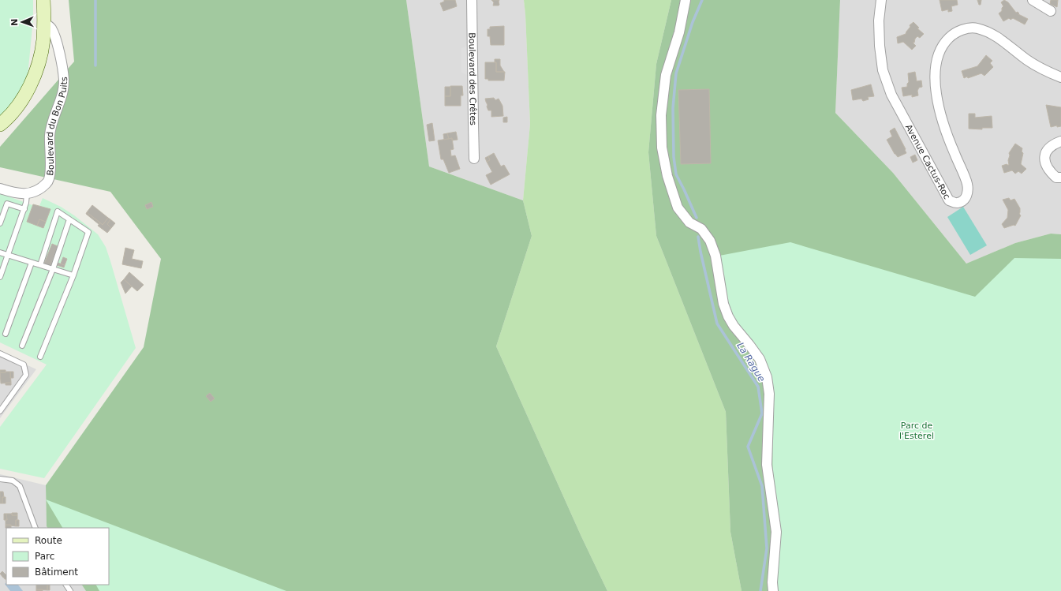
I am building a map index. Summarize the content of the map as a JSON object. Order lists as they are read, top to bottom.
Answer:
{
  "streets": {
    "street": ["Boulevard des Crêtes", "Boulevard du Bon Puits", "Avenue Cactus-Roc"]
  },
  "water": ["La Rague"],
  "parks": ["Parc de l'Estérel"],
  "legend": ["Route", "Parc", "Bâtiment"],
  "north": "left"
}
